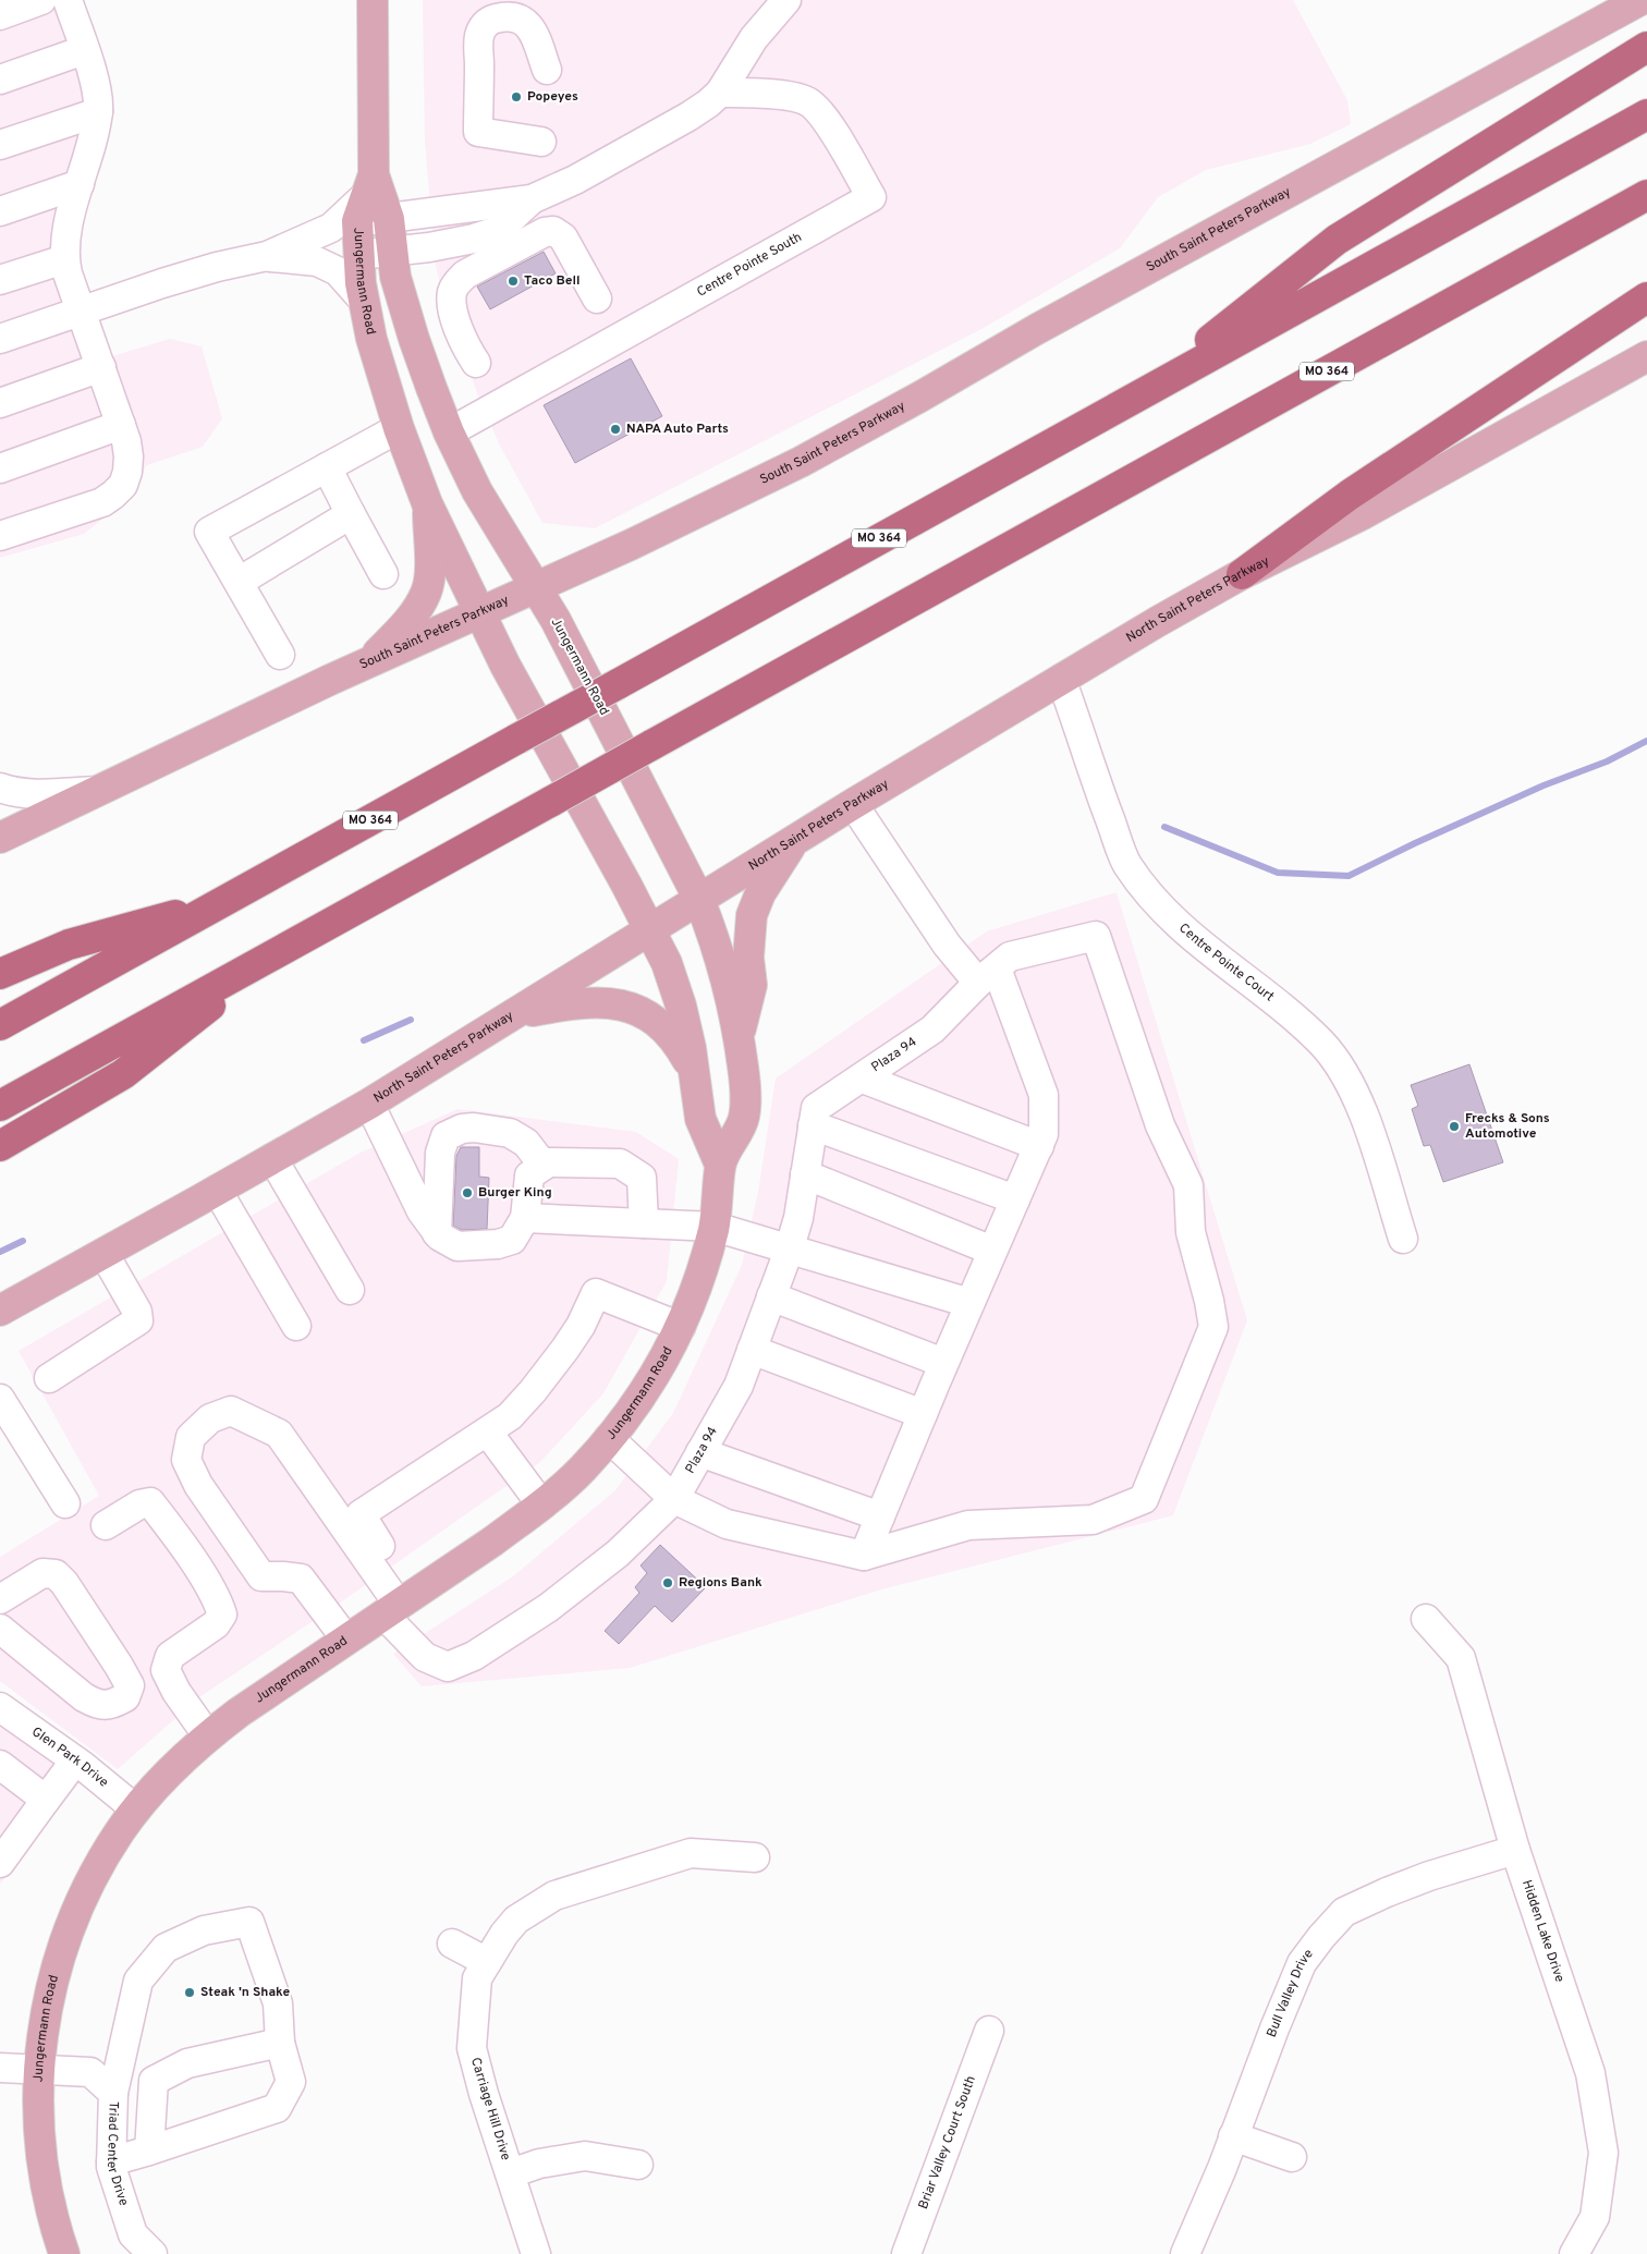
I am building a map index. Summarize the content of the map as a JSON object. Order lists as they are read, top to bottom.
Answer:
{
  "streets": {
    "highway": ["MO 364"],
    "main road": ["South Saint Peters Parkway", "Jungermann Road", "North Saint Peters Parkway"],
    "street": [
      "Centre Pointe South",
      "Centre Pointe Court",
      "Plaza 94",
      "Glen Park Drive",
      "Hidden Lake Drive",
      "Bull Valley Drive",
      "Carriage Hill Drive",
      "Briar Valley Court South",
      "Triad Center Drive"
    ]
  },
  "crossings": [
    ["South Saint Peters Parkway", "Jungermann Road"],
    ["Centre Pointe South", "Jungermann Road"],
    ["Jungermann Road", "North Saint Peters Parkway"],
    ["Jungermann Road", "Plaza 94"],
    ["Jungermann Road", "Glen Park Drive"],
    ["Jungermann Road", "Triad Center Drive"],
    ["North Saint Peters Parkway", "Centre Pointe Court"],
    ["Hidden Lake Drive", "Bull Valley Drive"]
  ],
  "places": [
    "Popeyes",
    "Taco Bell",
    "NAPA Auto Parts",
    "Frecks & Sons Automotive",
    "Burger King",
    "Regions Bank",
    "Steak 'n Shake"
  ]
}
